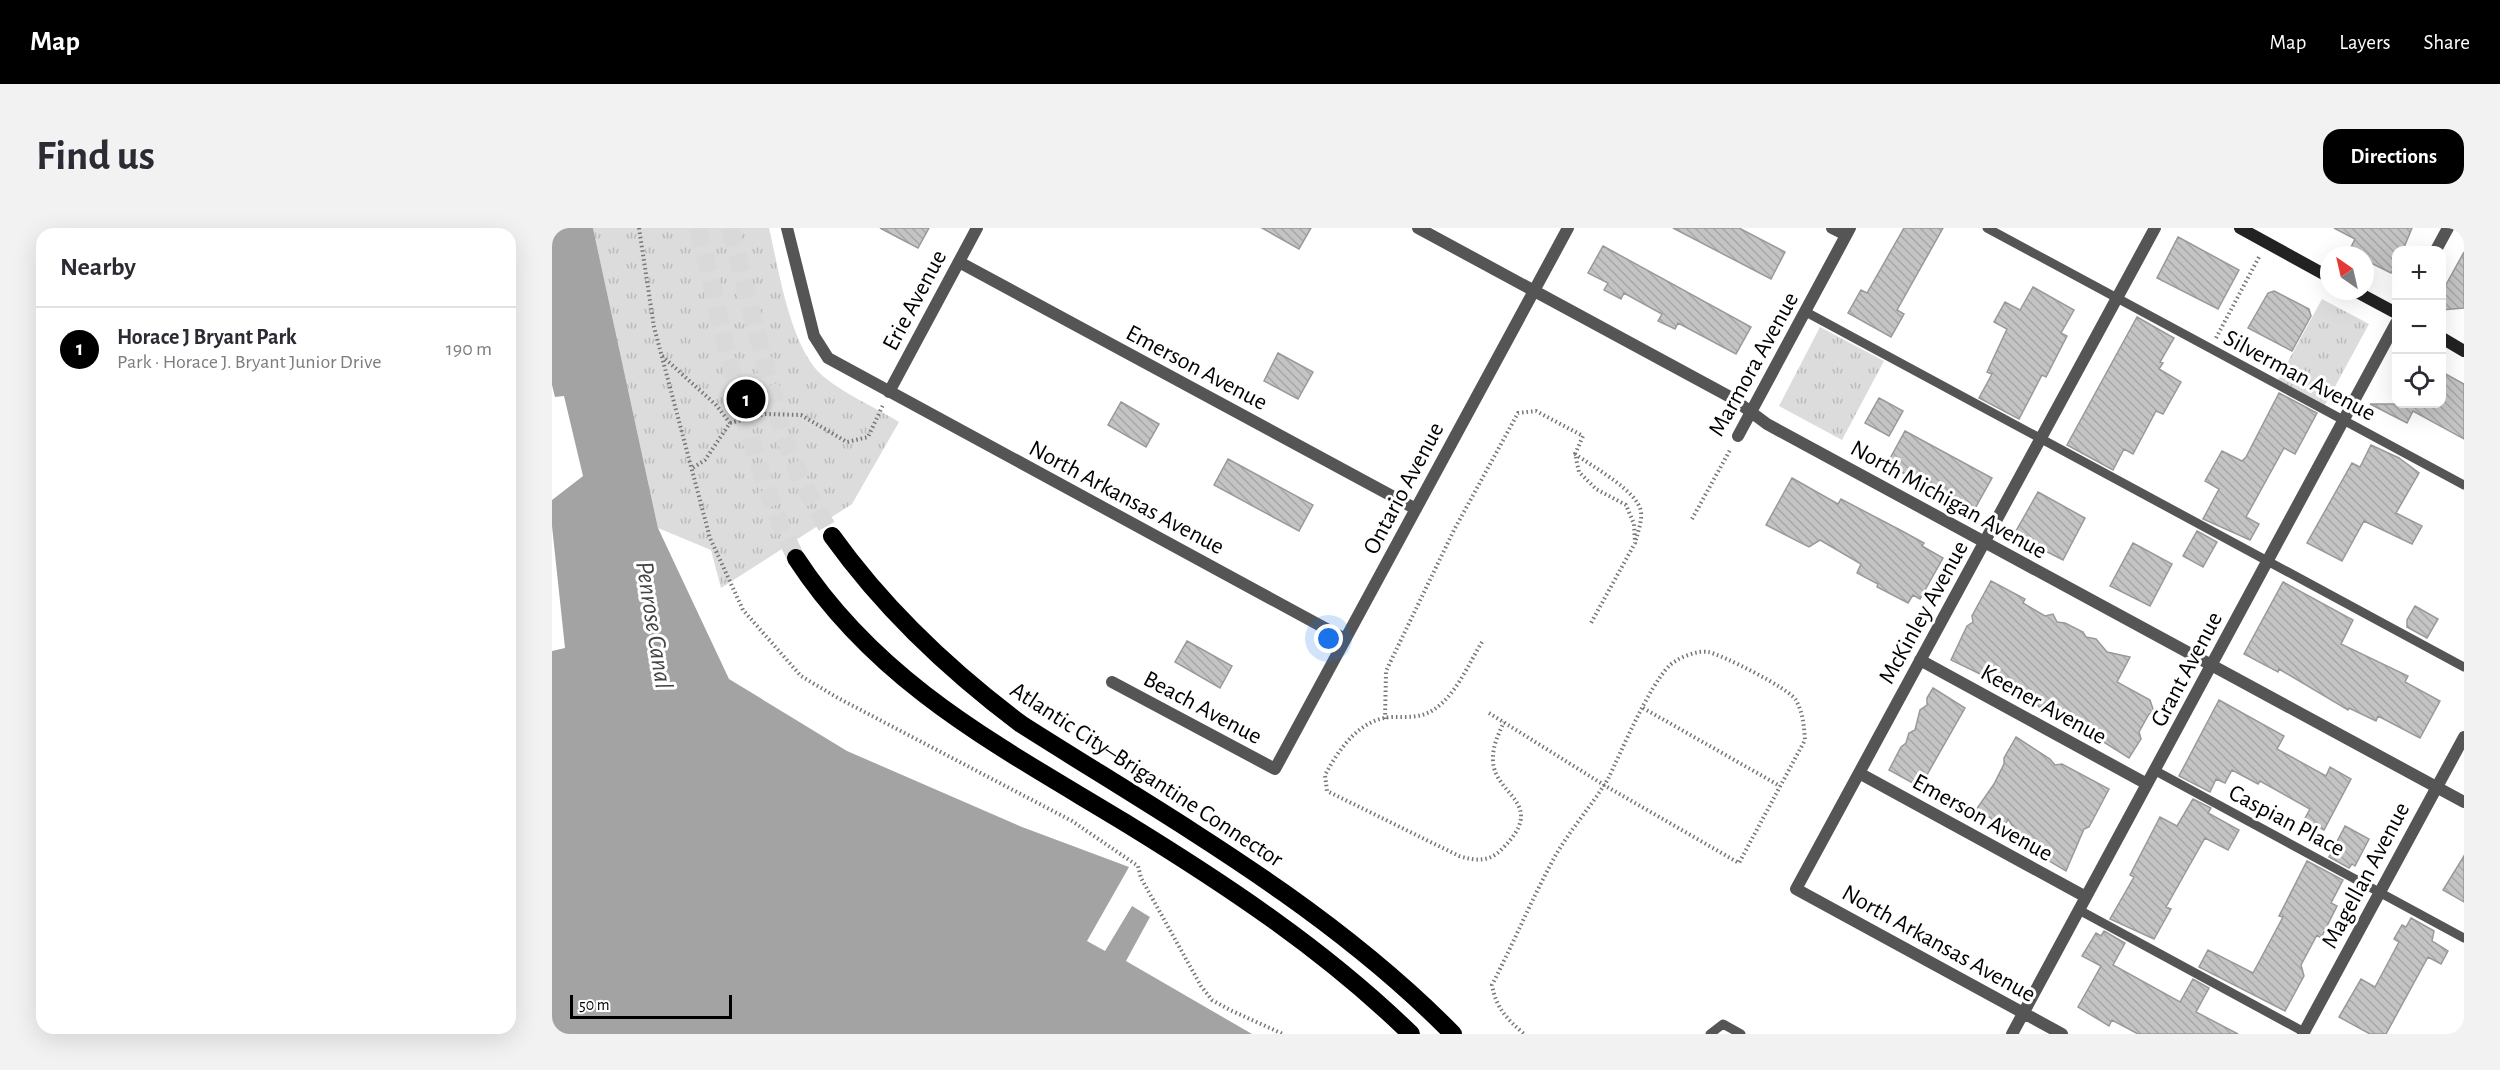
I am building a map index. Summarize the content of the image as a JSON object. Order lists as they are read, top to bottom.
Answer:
{
  "streets": {
    "highway": ["Atlantic City–Brigantine Connector"],
    "street": [
      "Erie Avenue",
      "Marmora Avenue",
      "Emerson Avenue",
      "Ontario Avenue",
      "North Arkansas Avenue",
      "North Michigan Avenue",
      "McKinley Avenue",
      "Grant Avenue",
      "Keener Avenue",
      "Beach Avenue",
      "Magellan Avenue"
    ],
    "lane": ["Silverman Avenue", "Caspian Place"]
  },
  "crossings": [
    ["Erie Avenue", "Emerson Avenue"],
    ["Erie Avenue", "North Arkansas Avenue"],
    ["Marmora Avenue", "North Michigan Avenue"],
    ["Emerson Avenue", "Ontario Avenue"],
    ["Emerson Avenue", "McKinley Avenue"],
    ["Emerson Avenue", "Grant Avenue"],
    ["Silverman Avenue", "McKinley Avenue"],
    ["Silverman Avenue", "Grant Avenue"],
    ["Ontario Avenue", "North Arkansas Avenue"],
    ["Ontario Avenue", "North Michigan Avenue"],
    ["Ontario Avenue", "Beach Avenue"],
    ["North Arkansas Avenue", "McKinley Avenue"],
    ["North Arkansas Avenue", "Grant Avenue"],
    ["North Michigan Avenue", "McKinley Avenue"],
    ["North Michigan Avenue", "Grant Avenue"],
    ["North Michigan Avenue", "Magellan Avenue"],
    ["McKinley Avenue", "Keener Avenue"],
    ["Grant Avenue", "Keener Avenue"],
    ["Grant Avenue", "Caspian Place"],
    ["Caspian Place", "Magellan Avenue"]
  ],
  "water": ["Penrose Canal"],
  "scale_bar": "50 m",
  "north": "top left",
  "page": {
    "header": "Map",
    "nav": ["Map", "Layers", "Share"],
    "buttons": "Directions",
    "title": "Find us",
    "heading": "Nearby",
    "map_buttons": ["+", "−"],
    "list": [
      {
        "mark": "1",
        "name": "Horace J Bryant Park",
        "note": "Park · Horace J. Bryant Junior Drive",
        "value": "190 m"
      }
    ],
    "pins": "1",
    "scale": "50 m"
  }
}
